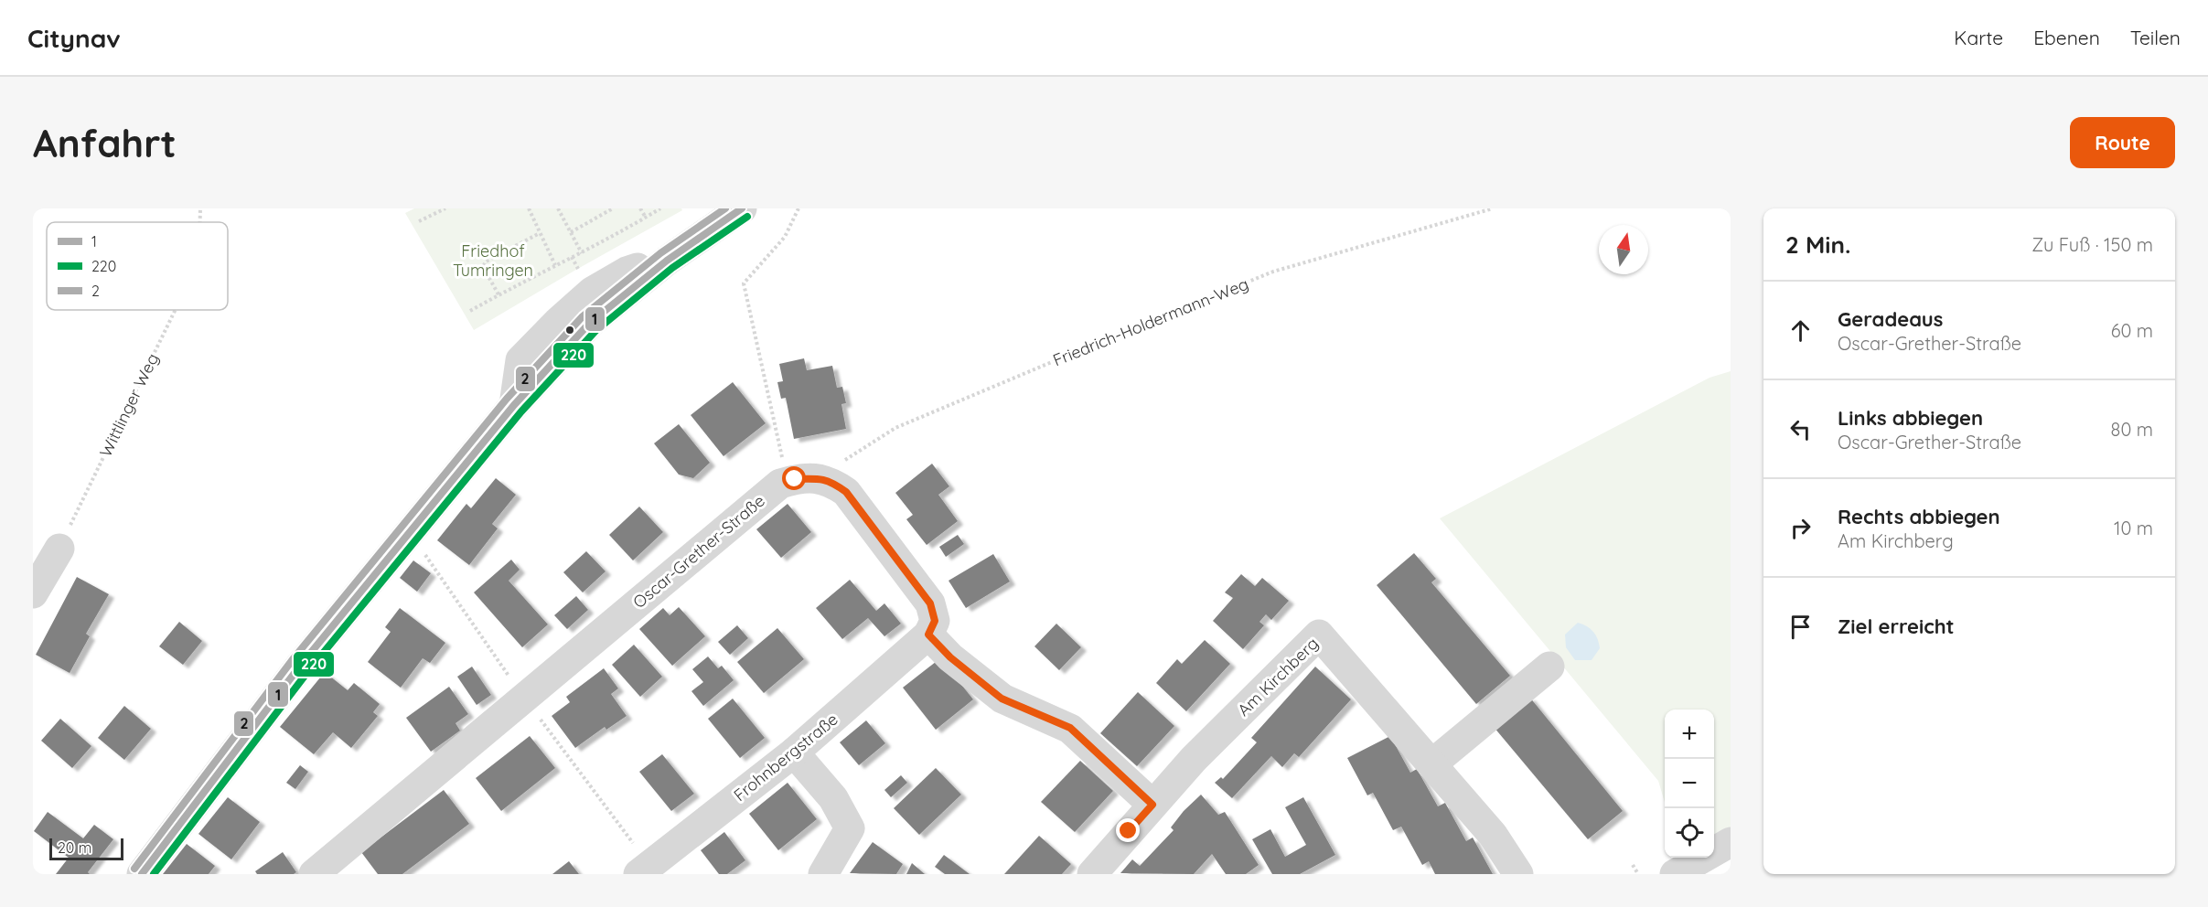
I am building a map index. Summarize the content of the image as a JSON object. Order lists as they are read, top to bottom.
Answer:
{
  "streets": {
    "street": ["Oscar-Grether-Straße", "Am Kirchberg", "Frohnbergstraße"],
    "path": ["Friedrich-Holdermann-Weg", "Wittlinger Weg"]
  },
  "crossings": [
    ["Friedrich-Holdermann-Weg", "Oscar-Grether-Straße"]
  ],
  "parks": ["Friedhof Tumringen"],
  "lines": ["transit line 1", "transit line 2", "transit line 220"],
  "legend": ["1", "220", "2"],
  "scale_bar": "20 m",
  "north": "top",
  "page": {
    "header": "Citynav",
    "nav": ["Karte", "Ebenen", "Teilen"],
    "buttons": "Route",
    "title": "Anfahrt",
    "heading": ["2 Min.", "Zu Fuß · 150 m"],
    "list": [
      ["Geradeaus", "Oscar-Grether-Straße", "60 m"],
      ["Links abbiegen", "Oscar-Grether-Straße", "80 m"],
      ["Rechts abbiegen", "Am Kirchberg", "10 m"],
      "Ziel erreicht"
    ],
    "map_buttons": ["+", "−"],
    "scale": "20 m"
  }
}
